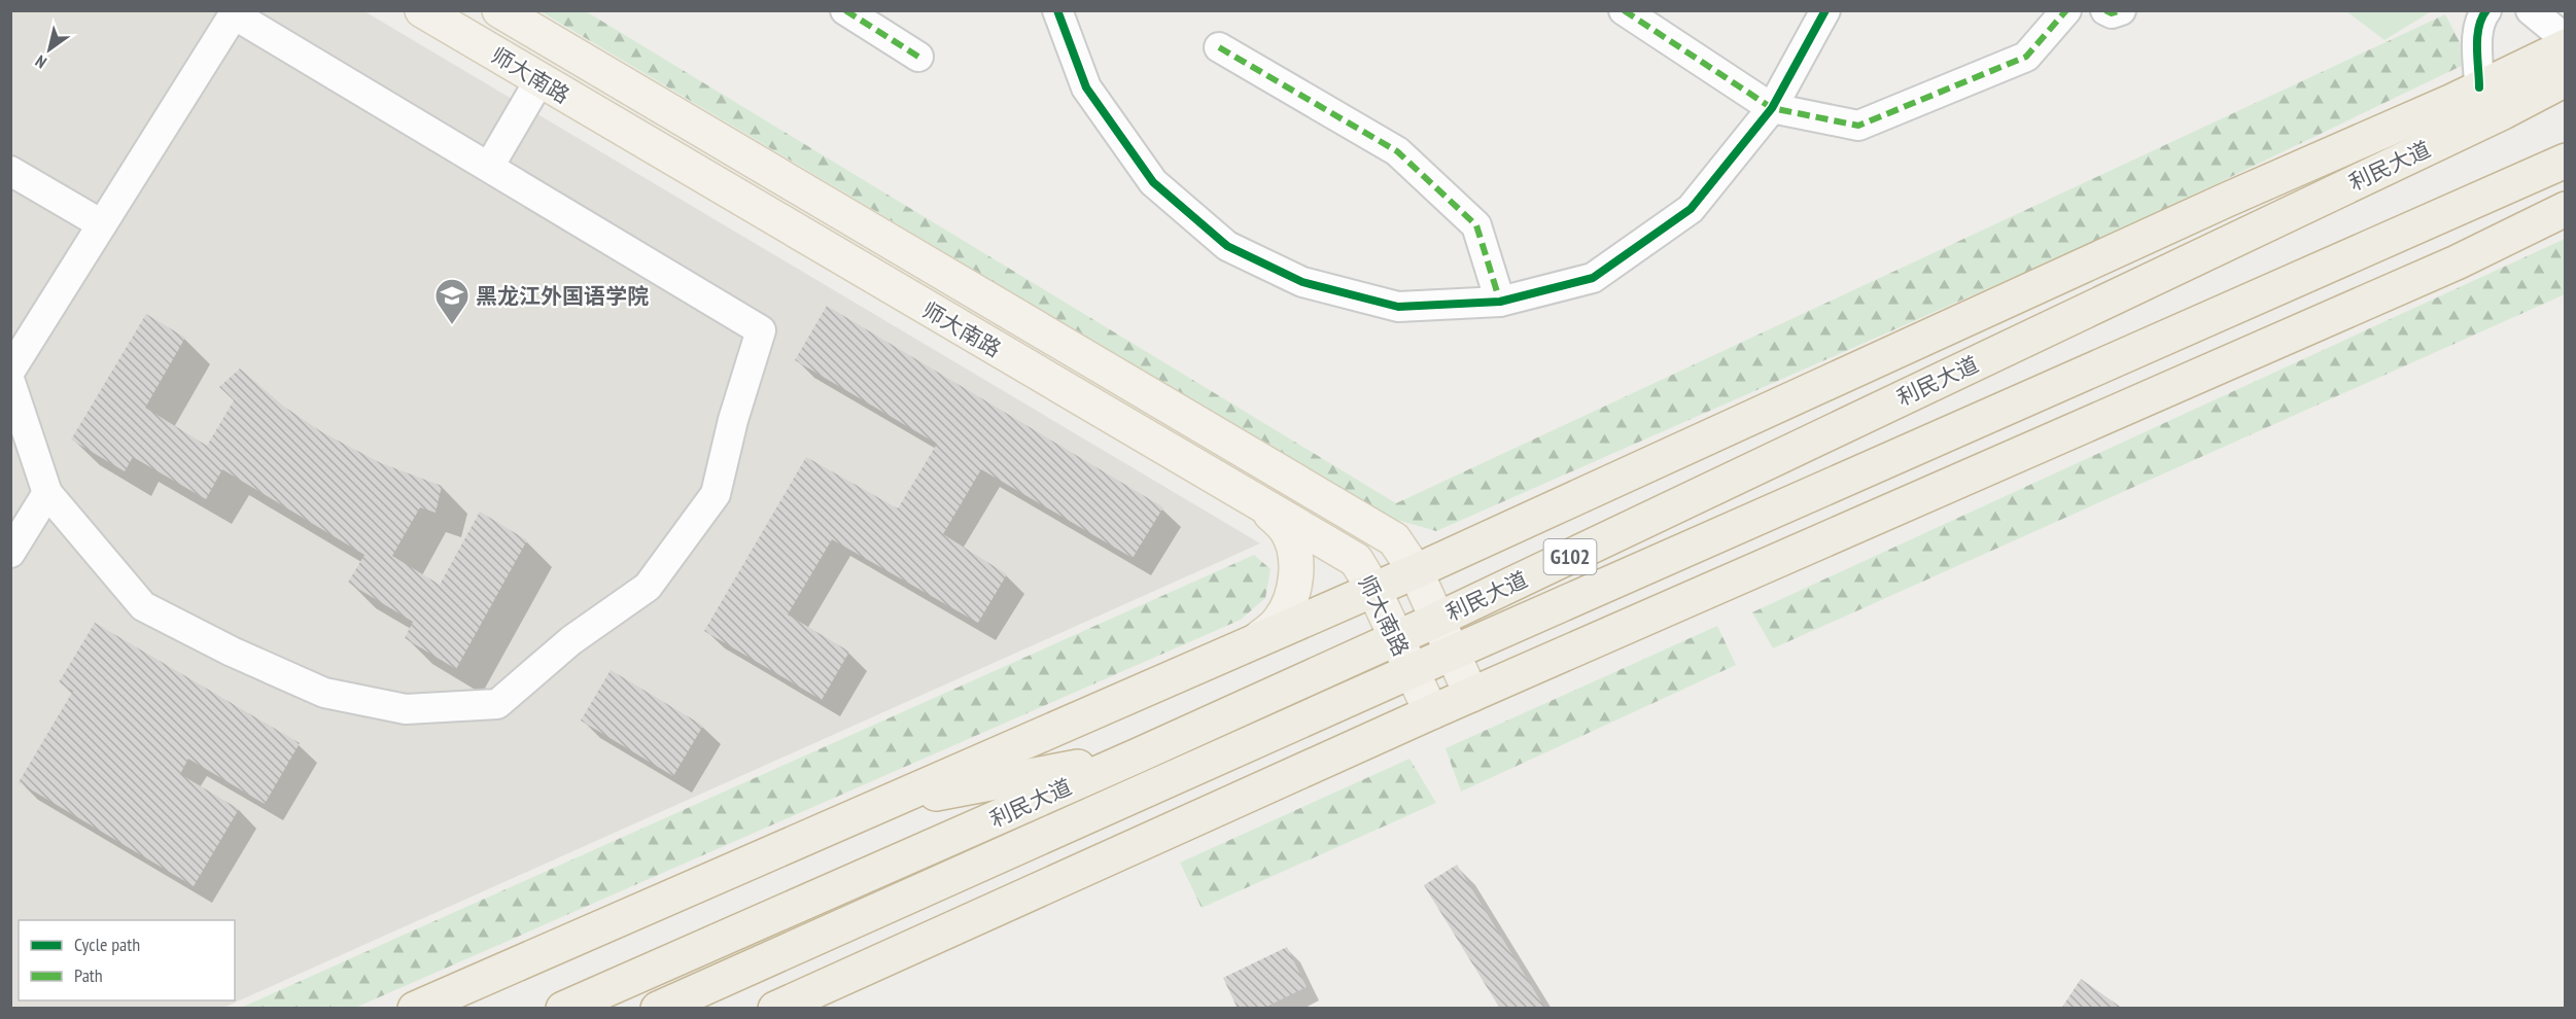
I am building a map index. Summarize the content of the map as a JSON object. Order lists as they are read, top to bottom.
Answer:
{
  "streets": {
    "highway": ["利民大道", "G102"],
    "main road": ["师大南路"]
  },
  "crossings": [
    ["师大南路", "利民大道"]
  ],
  "places": {
    "school or university": ["黑龙江外国语学院"]
  },
  "legend": ["Cycle path", "Path"],
  "north": "bottom left"
}
